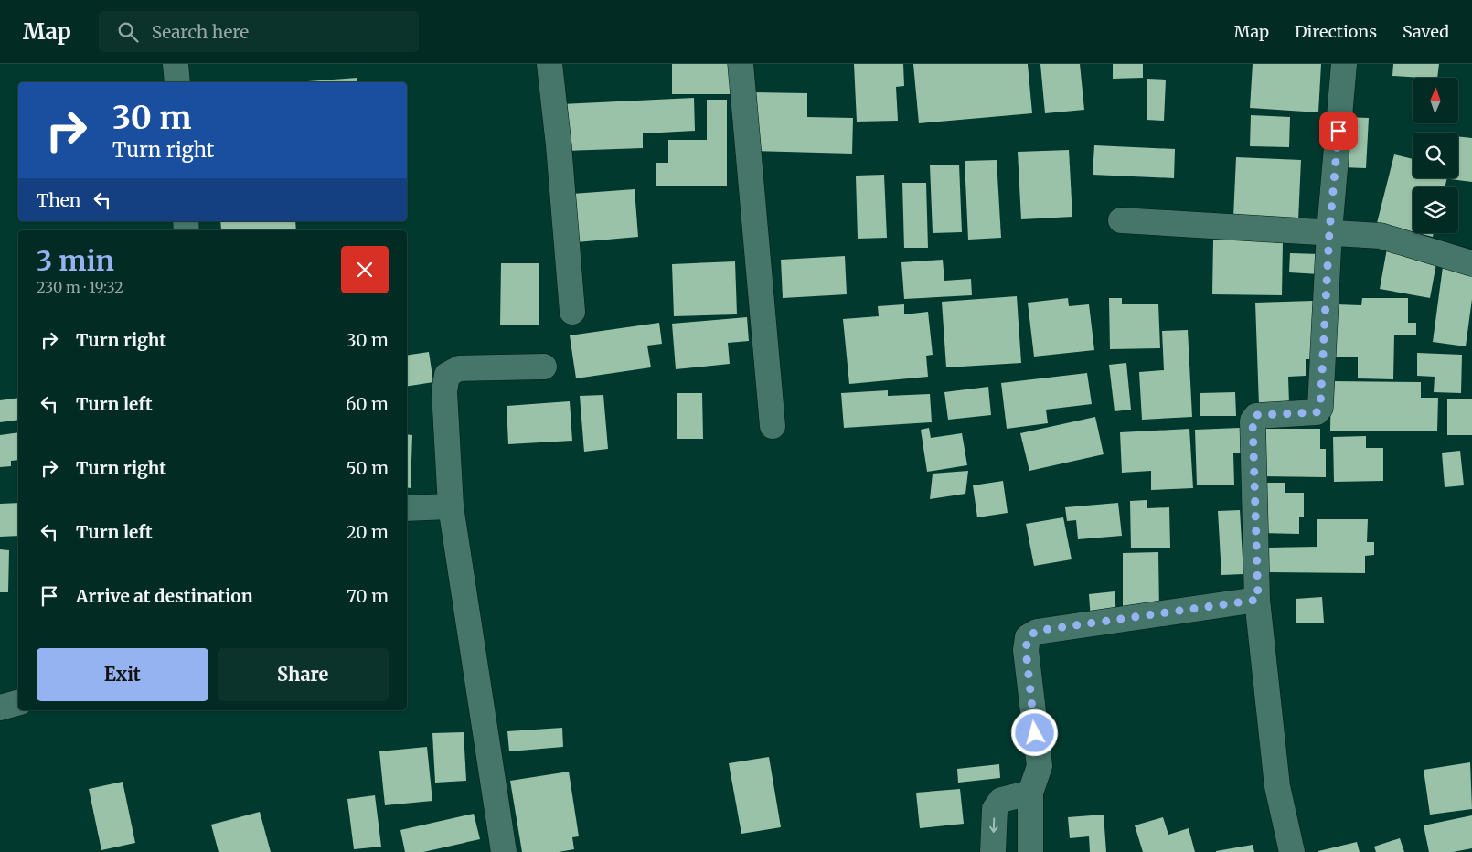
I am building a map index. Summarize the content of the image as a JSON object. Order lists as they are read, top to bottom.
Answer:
{
  "north": "top",
  "page": {
    "header": "Map",
    "search": "Search here",
    "nav": ["Map", "Directions", "Saved"],
    "turn": ["30 m", "Turn right"],
    "then": "Then",
    "heading": ["3 min", "230 m · 19:32"],
    "list": [
      {
        "name": "Turn right",
        "value": "30 m"
      },
      {
        "name": "Turn left",
        "value": "60 m"
      },
      {
        "name": "Turn right",
        "value": "50 m"
      },
      {
        "name": "Turn left",
        "value": "20 m"
      },
      {
        "name": "Arrive at destination",
        "value": "70 m"
      }
    ],
    "buttons": ["Exit", "Share"]
  }
}
